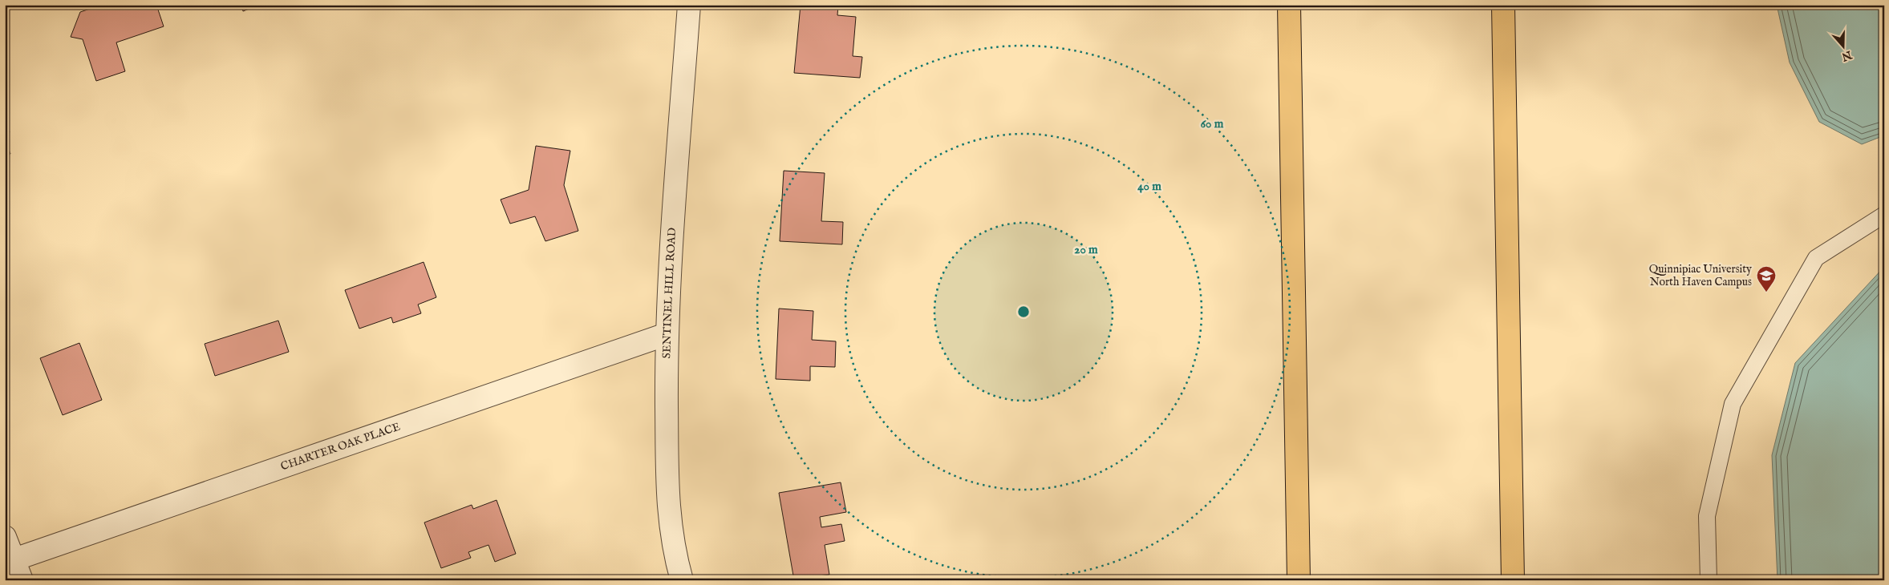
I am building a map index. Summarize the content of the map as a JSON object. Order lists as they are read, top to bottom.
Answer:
{
  "streets": {
    "street": ["SENTINEL HILL ROAD", "CHARTER OAK PLACE"]
  },
  "crossings": [
    ["SENTINEL HILL ROAD", "CHARTER OAK PLACE"]
  ],
  "places": {
    "school or university": ["Quinnipiac University North Haven Campus"]
  },
  "north": "bottom",
  "rings": ["60 m", "40 m", "20 m"]
}
